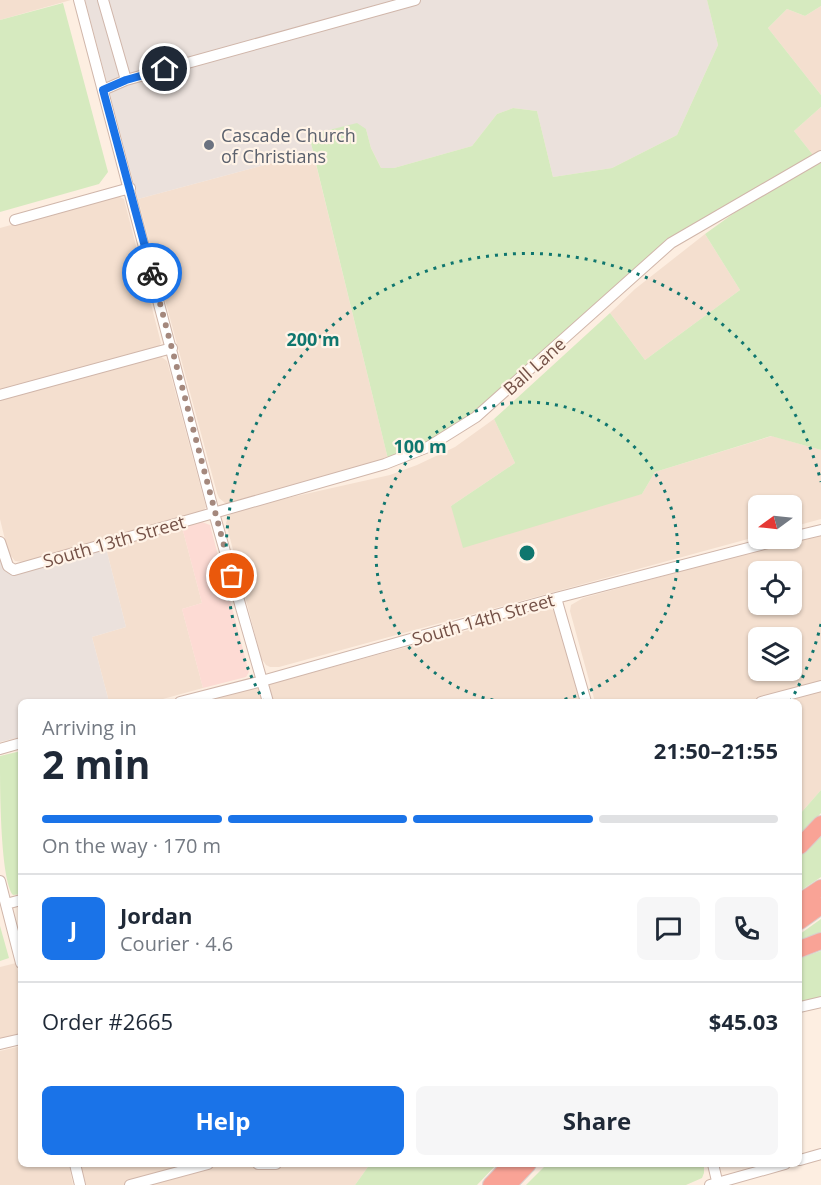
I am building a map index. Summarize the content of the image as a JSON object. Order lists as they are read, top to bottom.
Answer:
{
  "streets": {
    "street": ["Ball Lane", "South 13th Street", "South 14th Street"]
  },
  "crossings": [
    ["Ball Lane", "South 13th Street"]
  ],
  "places": ["Cascade Church of Christians"],
  "north": "left",
  "page": {
    "heading": ["2 min", "Arriving in", "21:50–21:55"],
    "panel": [
      "Jordan",
      "Courier · 4.6",
      "Order #2665",
      "$45.03"
    ],
    "bar": "On the way · 170 m",
    "round": "J",
    "buttons": ["Help", "Share"]
  },
  "rings": ["200 m", "100 m"]
}
